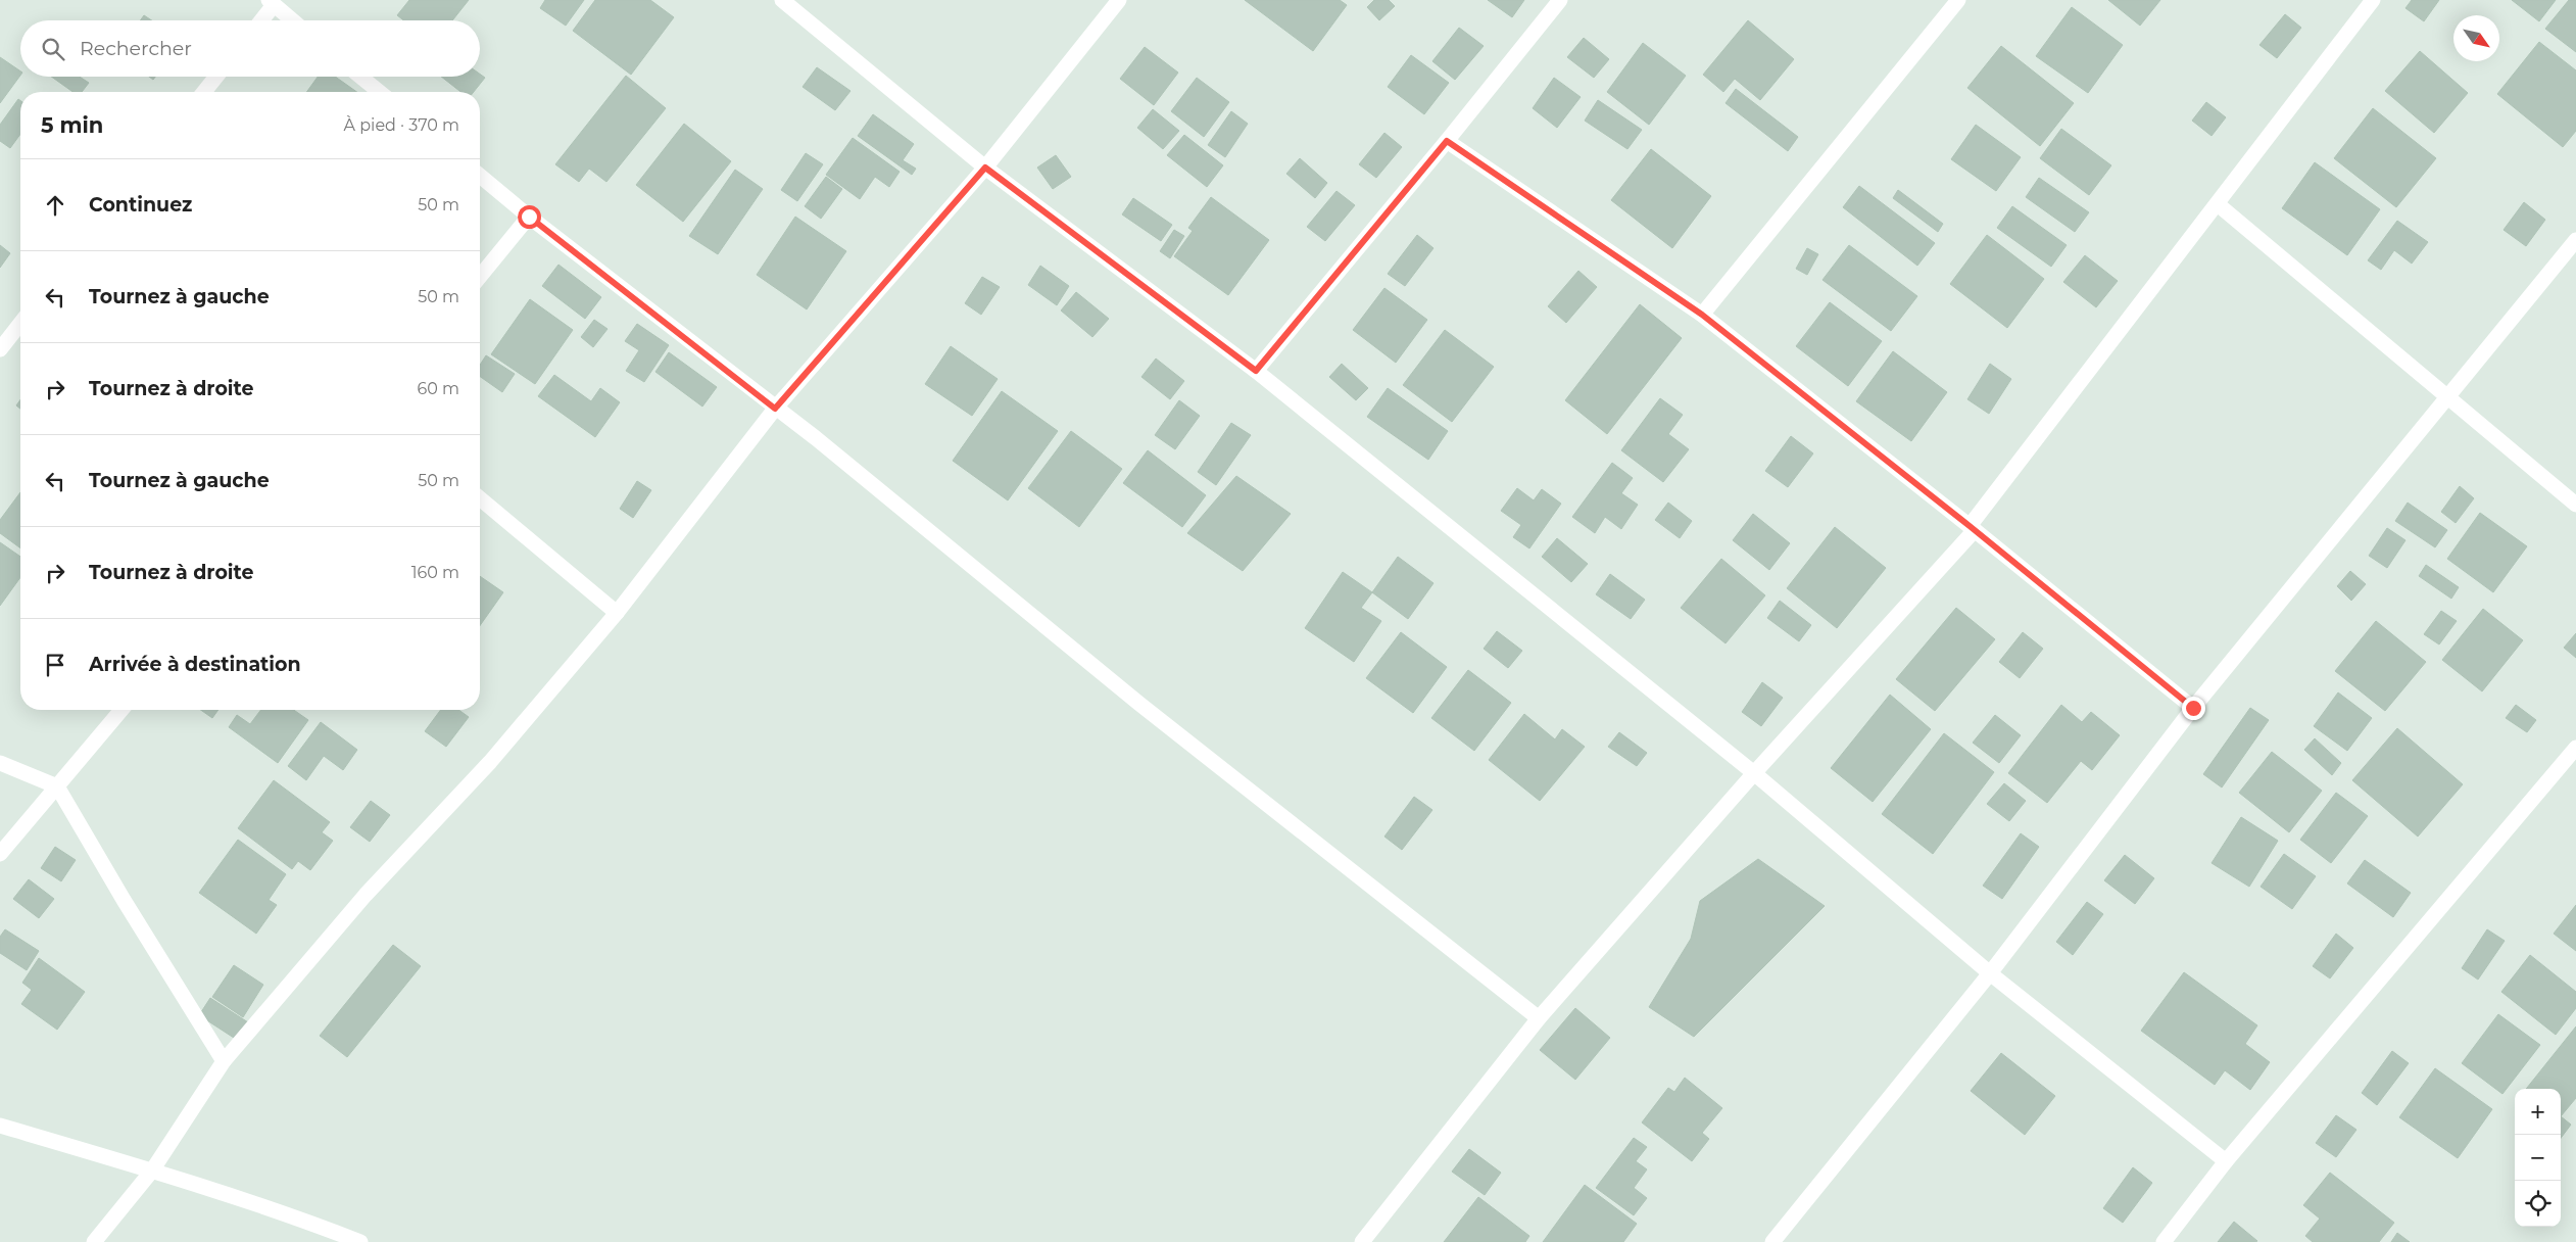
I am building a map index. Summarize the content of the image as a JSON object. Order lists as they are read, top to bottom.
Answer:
{
  "north": "bottom right",
  "page": {
    "search": "Rechercher",
    "heading": ["5 min", "À pied · 370 m"],
    "list": [
      ["Continuez", "50 m"],
      ["Tournez à gauche", "50 m"],
      ["Tournez à droite", "60 m"],
      ["Tournez à gauche", "50 m"],
      ["Tournez à droite", "160 m"],
      "Arrivée à destination"
    ],
    "map_buttons": ["+", "−"]
  }
}
